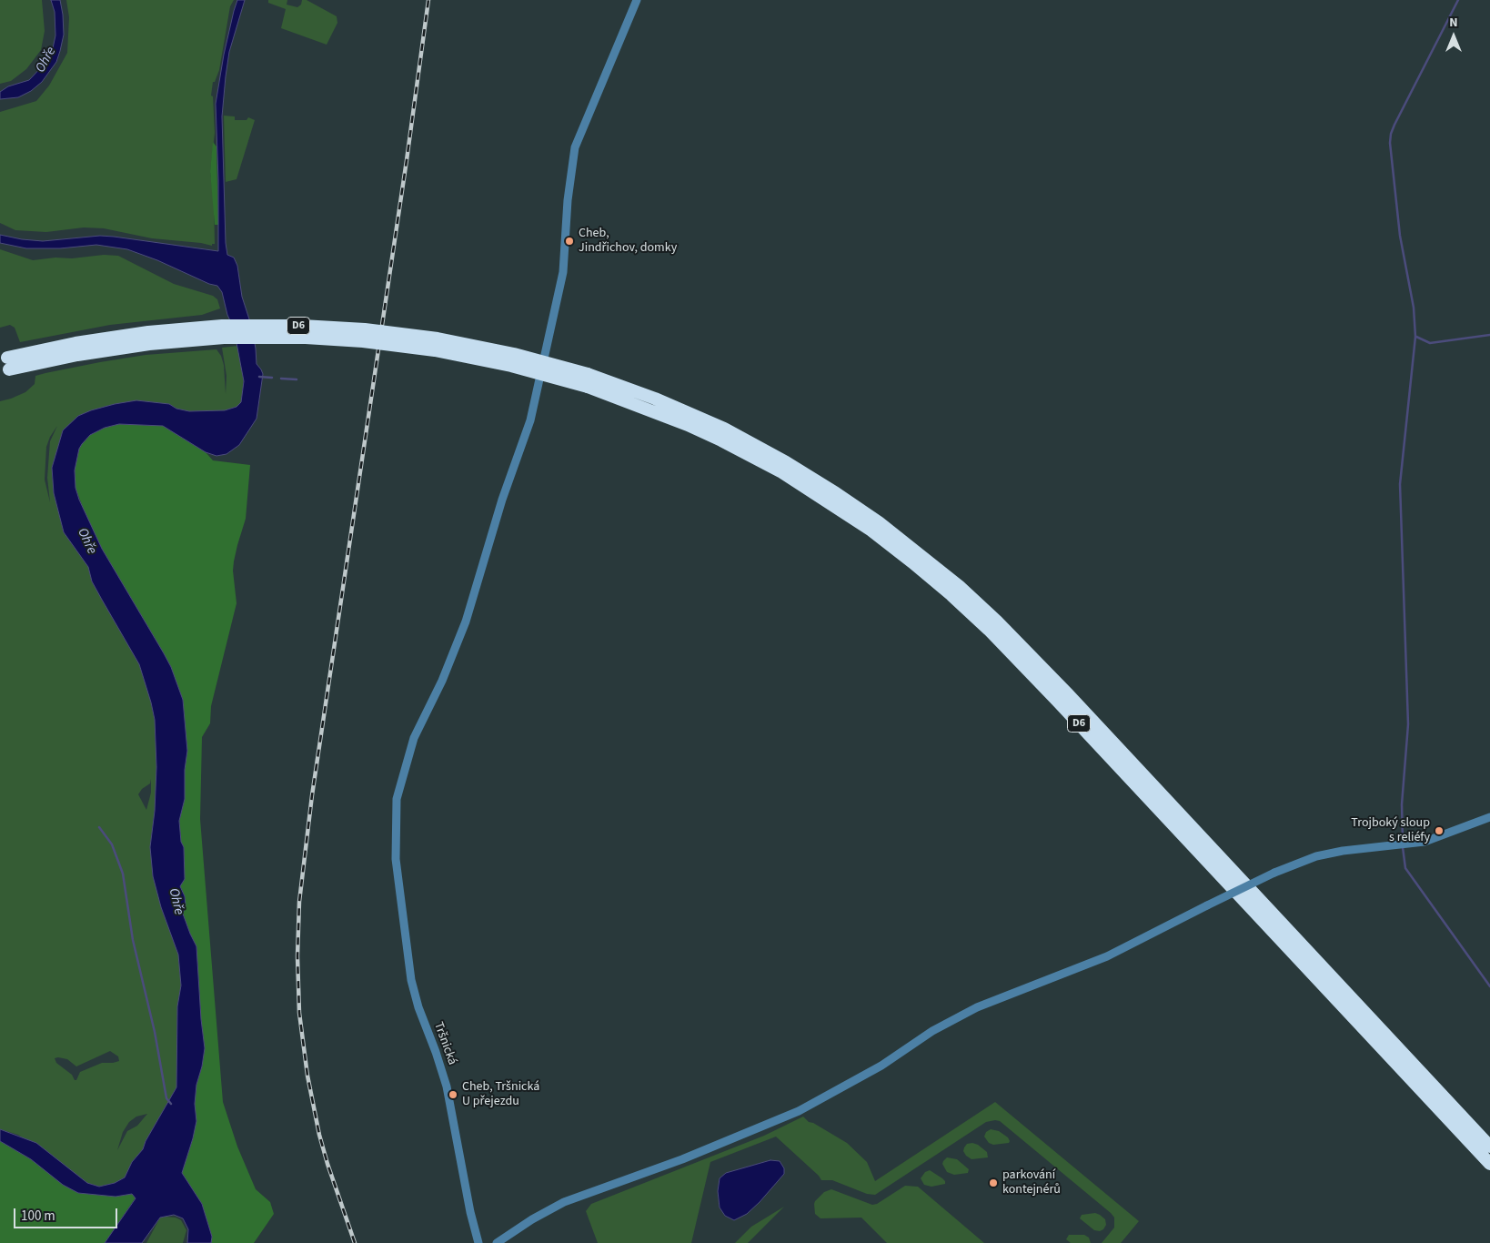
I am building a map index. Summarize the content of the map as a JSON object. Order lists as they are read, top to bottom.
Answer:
{
  "streets": {
    "highway": ["D6"],
    "street": ["Tršnická"]
  },
  "water": ["Ohře"],
  "places": [
    "Cheb, Jindřichov, domky",
    "Trojboký sloup s reliéfy",
    "Cheb, Tršnická U přejezdu",
    "parkování kontejnérů"
  ],
  "scale_bar": "100 m",
  "north": "top"
}
